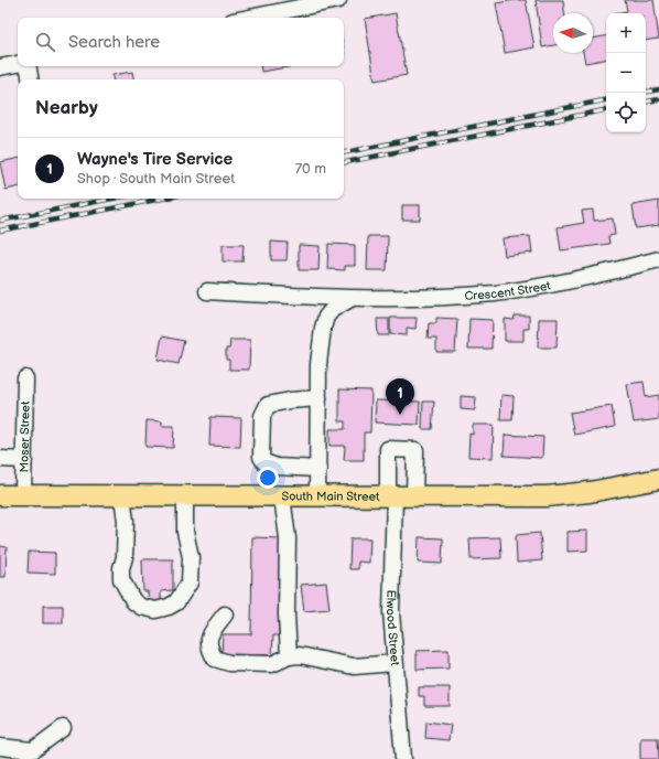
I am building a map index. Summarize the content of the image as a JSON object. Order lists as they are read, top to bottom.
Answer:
{
  "streets": {
    "main road": ["South Main Street"],
    "street": ["Crescent Street", "Moser Street", "Elwood Street"]
  },
  "crossings": [
    ["Crescent Street", "South Main Street"],
    ["Moser Street", "South Main Street"],
    ["South Main Street", "Elwood Street"]
  ],
  "north": "left",
  "page": {
    "map_buttons": ["+", "−"],
    "search": "Search here",
    "heading": "Nearby",
    "list": [
      {
        "mark": "1",
        "name": "Wayne's Tire Service",
        "note": "Shop · South Main Street",
        "value": "70 m"
      }
    ],
    "pins": "1"
  }
}
